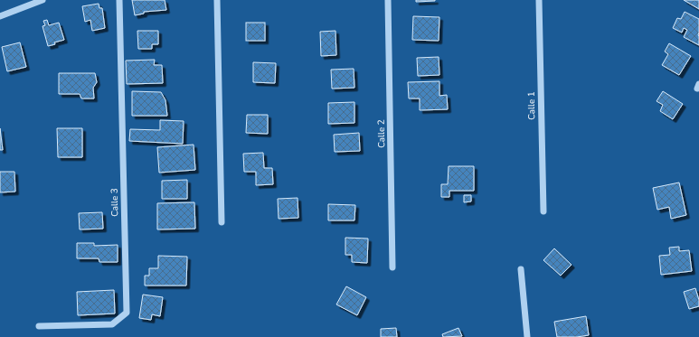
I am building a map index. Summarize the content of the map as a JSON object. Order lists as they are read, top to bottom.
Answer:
{
  "streets": {
    "street": ["Calle 1", "Calle 2", "Calle 3"]
  }
}
